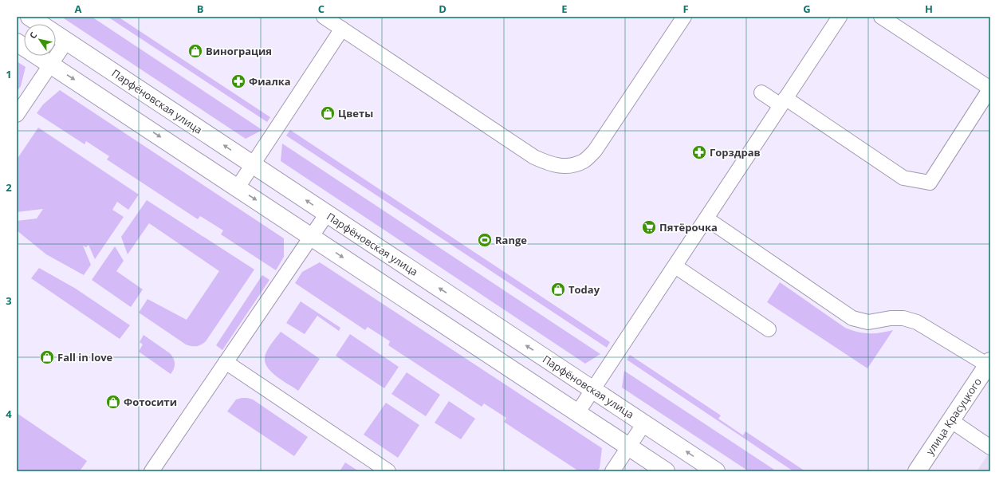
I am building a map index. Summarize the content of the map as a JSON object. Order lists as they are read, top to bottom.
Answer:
{
  "streets": {
    "street": ["Парфёновская улица", "улица Красуцкого"]
  },
  "places": {
    "shop": [
      "Винограция",
      "Цветы",
      "Today",
      "Fall in love",
      "Фотосити"
    ],
    "pharmacy": ["Фиалка", "Горздрав"],
    "supermarket": ["Пятёрочка"],
    "sports": ["Range"]
  },
  "north": "top left",
  "grid": {
    "columns": [
      "A",
      "B",
      "C",
      "D",
      "E",
      "F",
      "G",
      "H"
    ],
    "rows": [
      "1",
      "2",
      "3",
      "4"
    ]
  }
}
